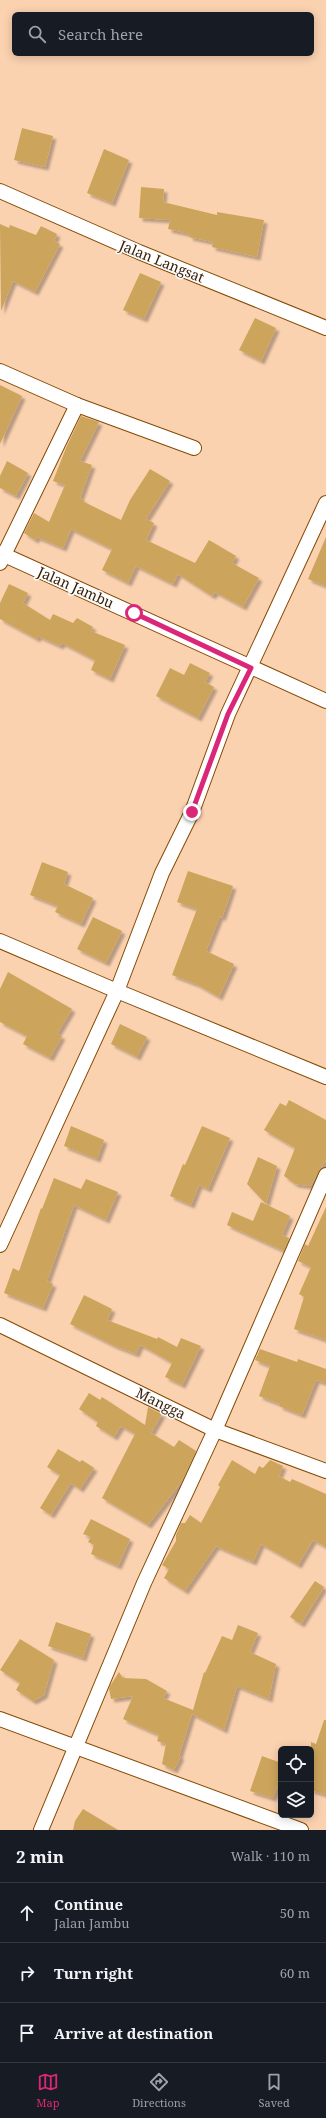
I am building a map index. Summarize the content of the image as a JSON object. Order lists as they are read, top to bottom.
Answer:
{
  "streets": {
    "street": ["Jalan Langsat", "Jalan Jambu", "Mangga"]
  },
  "page": {
    "search": "Search here",
    "heading": ["2 min", "Walk · 110 m"],
    "list": [
      ["Continue", "Jalan Jambu", "50 m"],
      ["Turn right", "60 m"],
      "Arrive at destination"
    ],
    "nav": ["Map", "Directions", "Saved"]
  }
}
